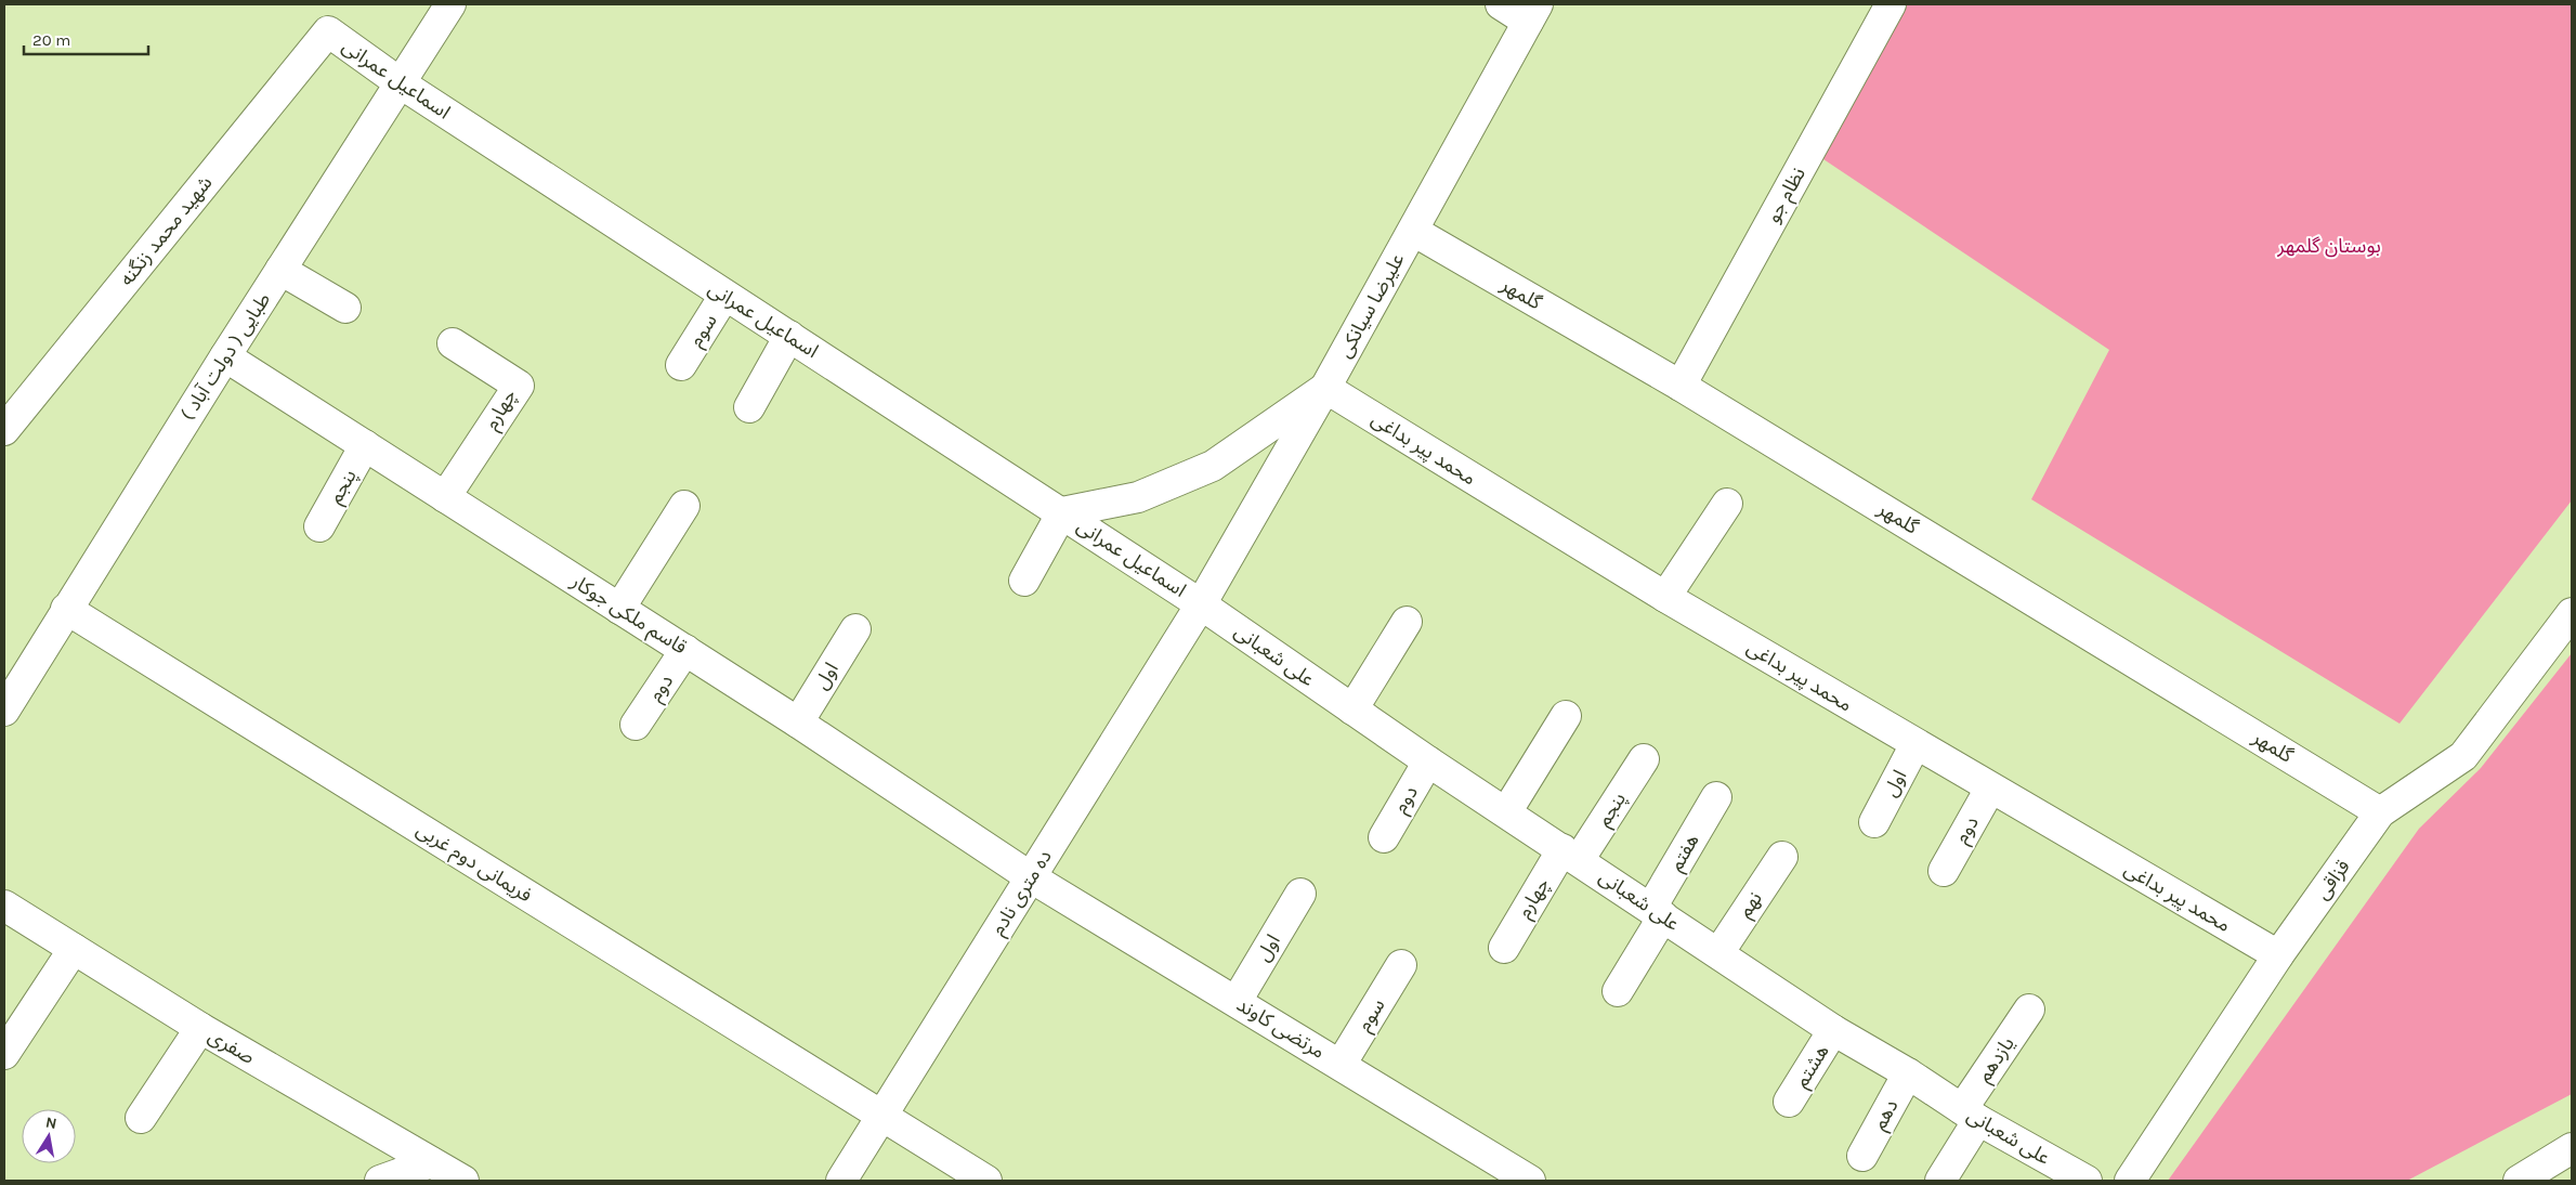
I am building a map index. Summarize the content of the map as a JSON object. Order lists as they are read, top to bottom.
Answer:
{
  "streets": {
    "main road": [
      "اسماعیل عمرانی",
      "نظام جو",
      "شهید محمد زنگنه",
      "گلمهر",
      "علیرضا سیانکی",
      "سوم",
      "طبایی ( دولت آباد )",
      "چهارم",
      "محمد پیر بداغی",
      "پنجم",
      "قاسم ملکی جوکار",
      "علی شعبانی",
      "اول",
      "دوم",
      "هفتم",
      "فریمانی دوم غربی",
      "قزاقی",
      "ده متری نادم",
      "نهم",
      "مرتضی کاوند",
      "صفری",
      "یازدهم",
      "هشتم",
      "دهم"
    ]
  },
  "crossings": [
    ["اسماعیل عمرانی", "شهید محمد زنگنه"],
    ["اسماعیل عمرانی", "علیرضا سیانکی"],
    ["اسماعیل عمرانی", "سوم"],
    ["اسماعیل عمرانی", "طبایی ( دولت آباد )"],
    ["اسماعیل عمرانی", "علی شعبانی"],
    ["اسماعیل عمرانی", "ده متری نادم"],
    ["نظام جو", "گلمهر"],
    ["گلمهر", "علیرضا سیانکی"],
    ["گلمهر", "قزاقی"],
    ["علیرضا سیانکی", "محمد پیر بداغی"],
    ["علیرضا سیانکی", "علی شعبانی"],
    ["علیرضا سیانکی", "ده متری نادم"],
    ["سوم", "مرتضی کاوند"],
    ["طبایی ( دولت آباد )", "قاسم ملکی جوکار"],
    ["طبایی ( دولت آباد )", "فریمانی دوم غربی"],
    ["چهارم", "پنجم"],
    ["چهارم", "قاسم ملکی جوکار"],
    ["چهارم", "علی شعبانی"],
    ["محمد پیر بداغی", "اول"],
    ["محمد پیر بداغی", "دوم"],
    ["محمد پیر بداغی", "قزاقی"],
    ["پنجم", "قاسم ملکی جوکار"],
    ["پنجم", "علی شعبانی"],
    ["قاسم ملکی جوکار", "اول"],
    ["قاسم ملکی جوکار", "دوم"],
    ["قاسم ملکی جوکار", "ده متری نادم"],
    ["قاسم ملکی جوکار", "مرتضی کاوند"],
    ["علی شعبانی", "دوم"],
    ["علی شعبانی", "هفتم"],
    ["علی شعبانی", "ده متری نادم"],
    ["علی شعبانی", "نهم"],
    ["علی شعبانی", "یازدهم"],
    ["علی شعبانی", "هشتم"],
    ["علی شعبانی", "دهم"],
    ["اول", "مرتضی کاوند"],
    ["فریمانی دوم غربی", "ده متری نادم"],
    ["ده متری نادم", "مرتضی کاوند"]
  ],
  "parks": ["بوستان گلمهر"],
  "scale_bar": "20 m",
  "north": "top"
}
